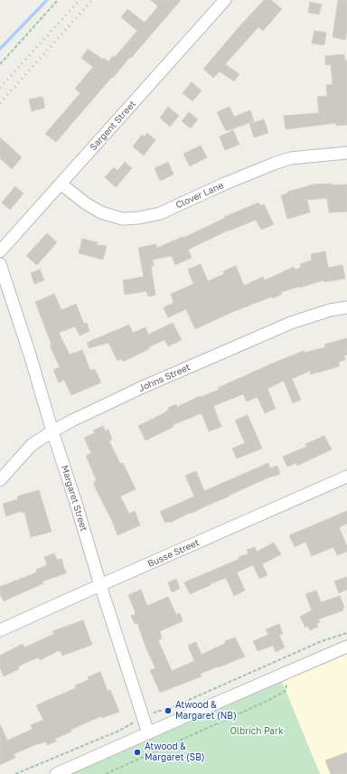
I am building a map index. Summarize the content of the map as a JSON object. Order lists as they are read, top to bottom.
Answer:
{
  "streets": {
    "street": [
      "Sargent Street",
      "Clover Lane",
      "Johns Street",
      "Margaret Street",
      "Busse Street"
    ]
  },
  "crossings": [
    ["Sargent Street", "Clover Lane"],
    ["Johns Street", "Margaret Street"],
    ["Margaret Street", "Busse Street"]
  ],
  "parks": ["Olbrich Park"],
  "places": ["Atwood & Margaret (NB)", "Atwood & Margaret (SB)"]
}
